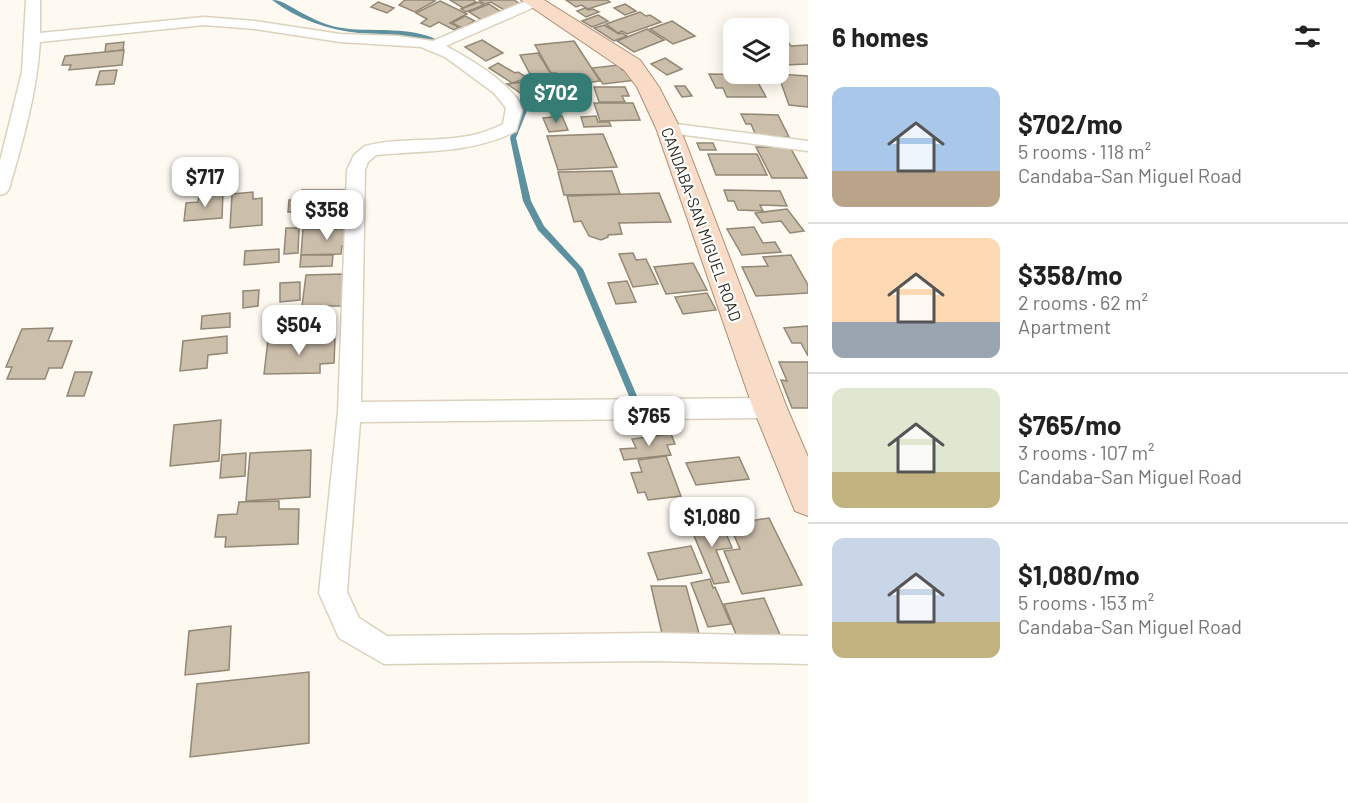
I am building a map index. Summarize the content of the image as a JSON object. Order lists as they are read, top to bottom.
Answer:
{
  "streets": {
    "main road": ["CANDABA-SAN MIGUEL ROAD"]
  },
  "page": {
    "heading": "6 homes",
    "list": [
      {
        "name": "$702/mo",
        "note": "5 rooms · 118 m² · Candaba-San Miguel Road"
      },
      {
        "name": "$358/mo",
        "note": "2 rooms · 62 m² · Apartment"
      },
      {
        "name": "$765/mo",
        "note": "3 rooms · 107 m² · Candaba-San Miguel Road"
      },
      {
        "name": "$1,080/mo",
        "note": "5 rooms · 153 m² · Candaba-San Miguel Road"
      }
    ],
    "price": [
      "$702",
      "$717",
      "$358",
      "$504",
      "$765",
      "$1,080"
    ]
  }
}
